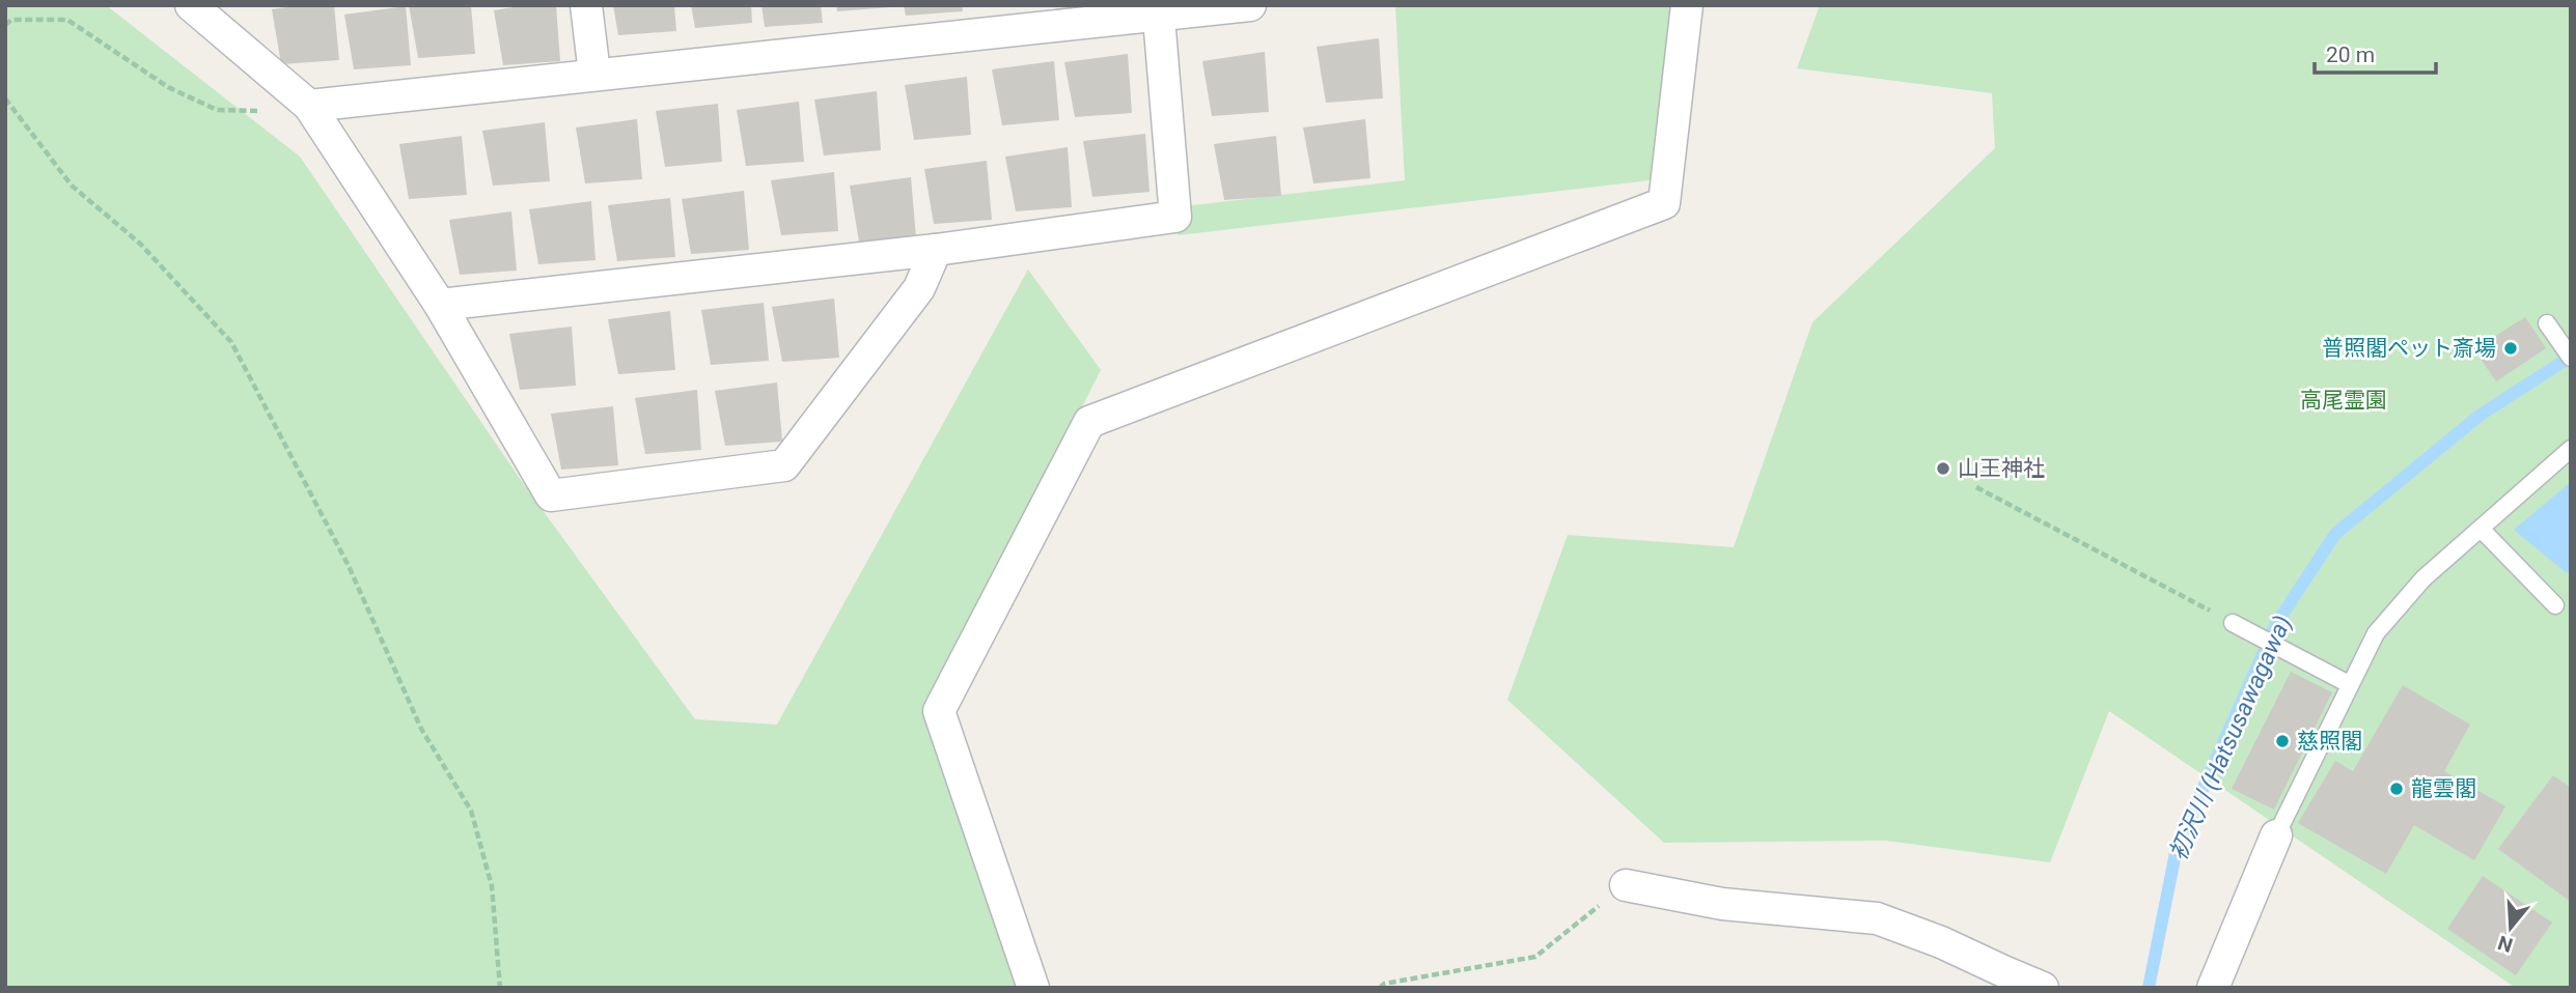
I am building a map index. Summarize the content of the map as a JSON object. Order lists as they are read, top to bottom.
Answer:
{
  "water": ["初沢川 (Hatsusawagawa)"],
  "parks": ["高尾霊園"],
  "places": [
    "普照閣ペット斎場",
    "山王神社",
    "慈照閣",
    "龍雲閣"
  ],
  "scale_bar": "20 m",
  "north": "bottom"
}
